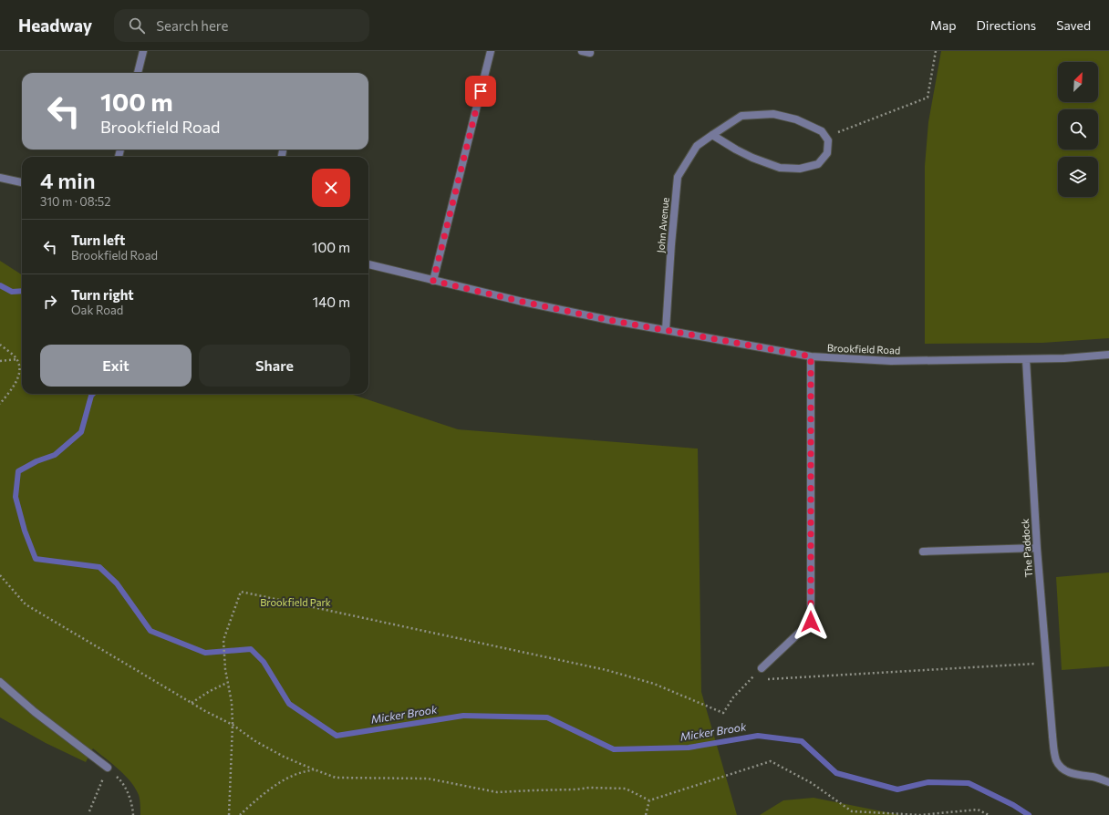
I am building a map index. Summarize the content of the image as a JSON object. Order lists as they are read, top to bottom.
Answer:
{
  "streets": {
    "street": ["John Avenue", "Brookfield Road", "The Paddock"]
  },
  "crossings": [
    ["John Avenue", "Brookfield Road"],
    ["Brookfield Road", "The Paddock"]
  ],
  "water": ["Micker Brook"],
  "parks": ["Brookfield Park"],
  "north": "top right",
  "page": {
    "header": "Headway",
    "search": "Search here",
    "nav": ["Map", "Directions", "Saved"],
    "turn": ["100 m", "Brookfield Road"],
    "heading": ["4 min", "310 m · 08:52"],
    "list": [
      {
        "name": "Turn left",
        "note": "Brookfield Road",
        "value": "100 m"
      },
      {
        "name": "Turn right",
        "note": "Oak Road",
        "value": "140 m"
      }
    ],
    "buttons": ["Exit", "Share"]
  }
}
